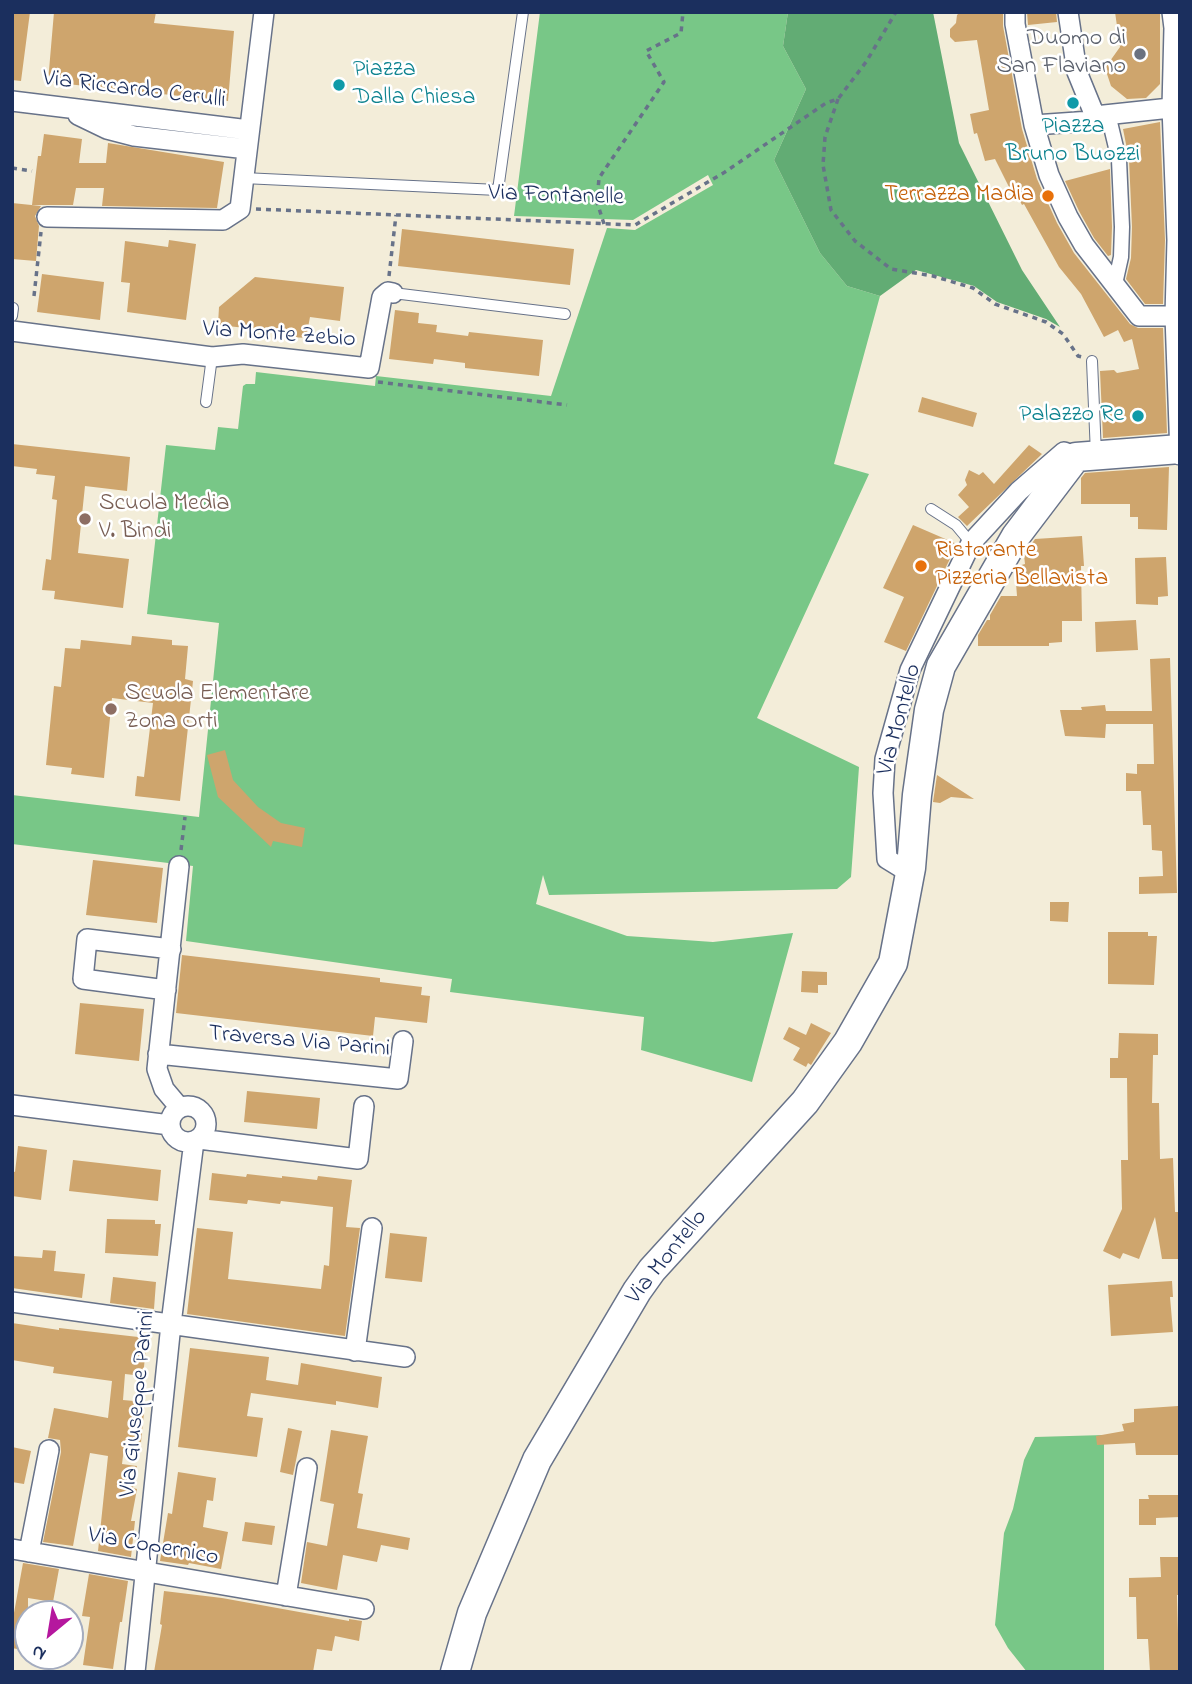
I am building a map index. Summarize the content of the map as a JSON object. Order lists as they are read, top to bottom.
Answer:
{
  "streets": {
    "main road": ["Via Montello"],
    "street": [
      "Via Riccardo Cerulli",
      "Via Monte Zebio",
      "Traversa Via Parini",
      "Via Giuseppe Parini",
      "Via Copernico"
    ],
    "path": ["Via Fontanelle"]
  },
  "crossings": [
    ["Via Giuseppe Parini", "Via Copernico"]
  ],
  "places": [
    "Duomo di San Flaviano",
    "Piazza Dalla Chiesa",
    "Piazza Bruno Buozzi",
    "Terrazza Madia",
    "Palazzo Re",
    "Scuola Media V. Bindi",
    "Ristorante Pizzeria Bellavista",
    "Scuola Elementare Zona Orti"
  ],
  "north": "bottom left"
}
